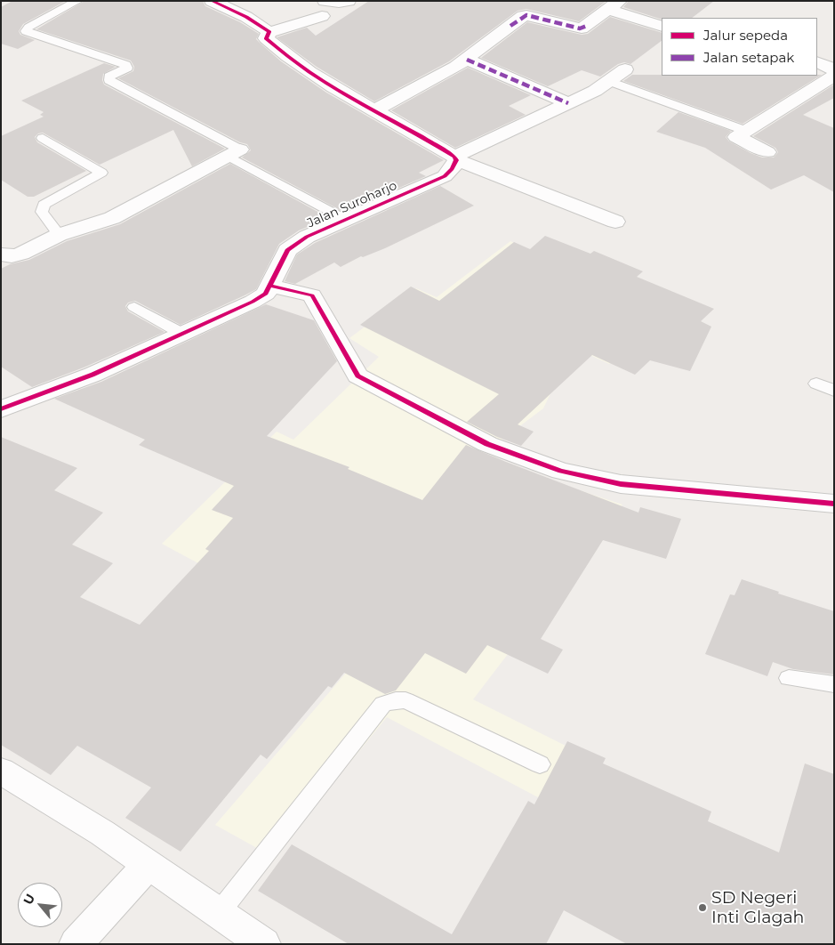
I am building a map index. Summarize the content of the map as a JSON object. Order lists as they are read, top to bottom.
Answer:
{
  "streets": {
    "street": ["Jalan Suroharjo"]
  },
  "places": ["SD Negeri Inti Glagah"],
  "legend": ["Jalur sepeda", "Jalan setapak"],
  "north": "top left"
}
